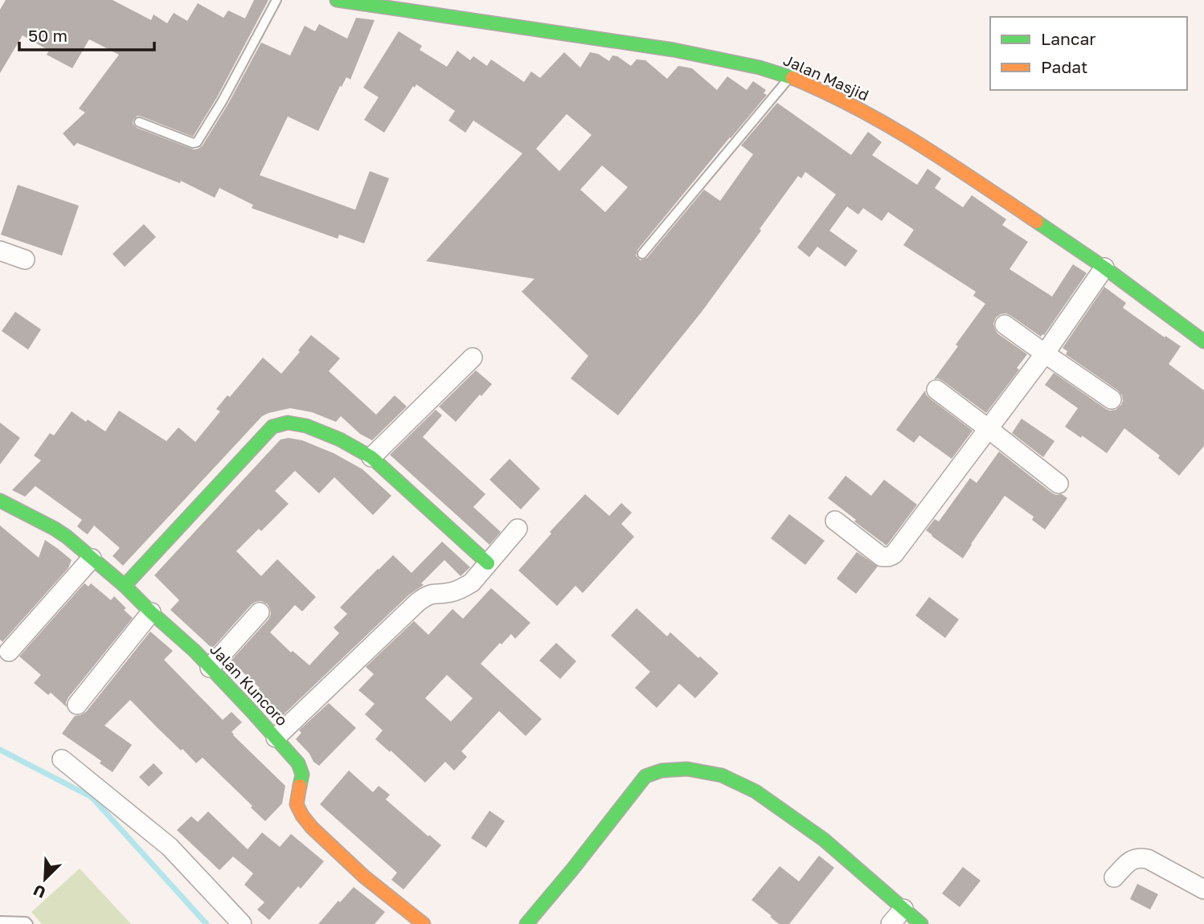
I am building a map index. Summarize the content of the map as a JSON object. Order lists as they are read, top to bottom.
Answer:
{
  "streets": {
    "street": ["Jalan Masjid", "Jalan Kuncoro"]
  },
  "legend": ["Lancar", "Padat"],
  "scale_bar": "50 m",
  "north": "bottom left"
}
